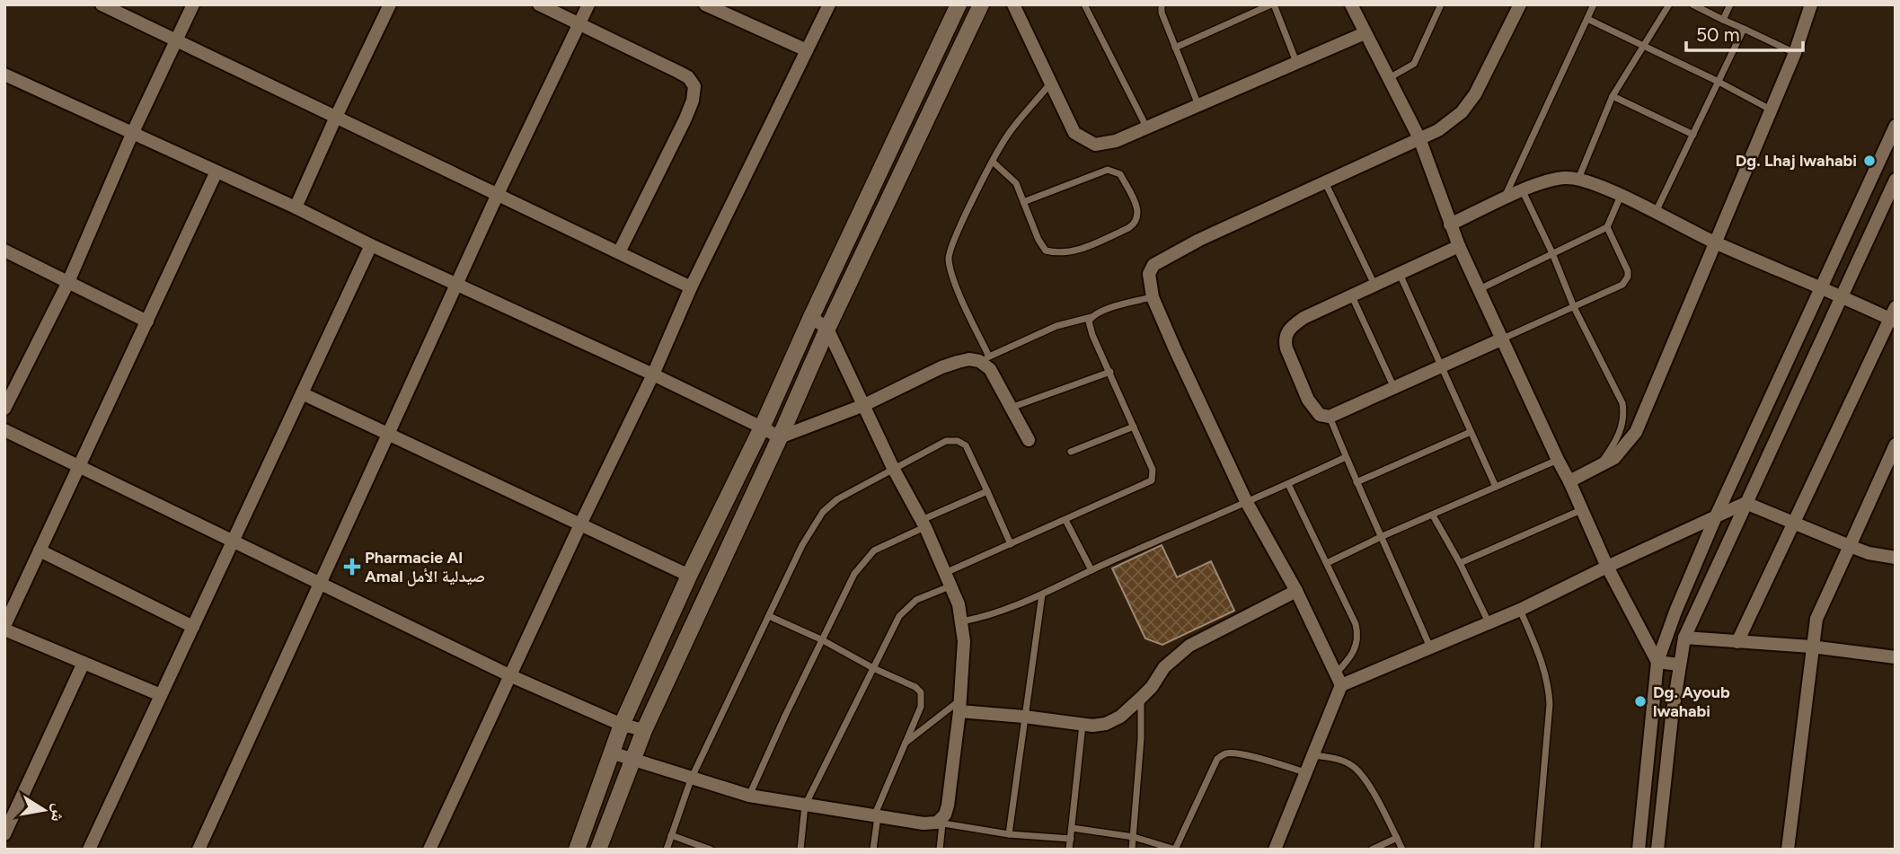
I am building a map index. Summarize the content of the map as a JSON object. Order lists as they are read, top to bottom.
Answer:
{
  "places": {
    "other": ["Dg. Lhaj lwahabi", "Dg. Ayoub lwahabi"],
    "health": ["Pharmacie Al Amal صيدلية الأمل"]
  },
  "scale_bar": "50 m",
  "north": "right"
}
